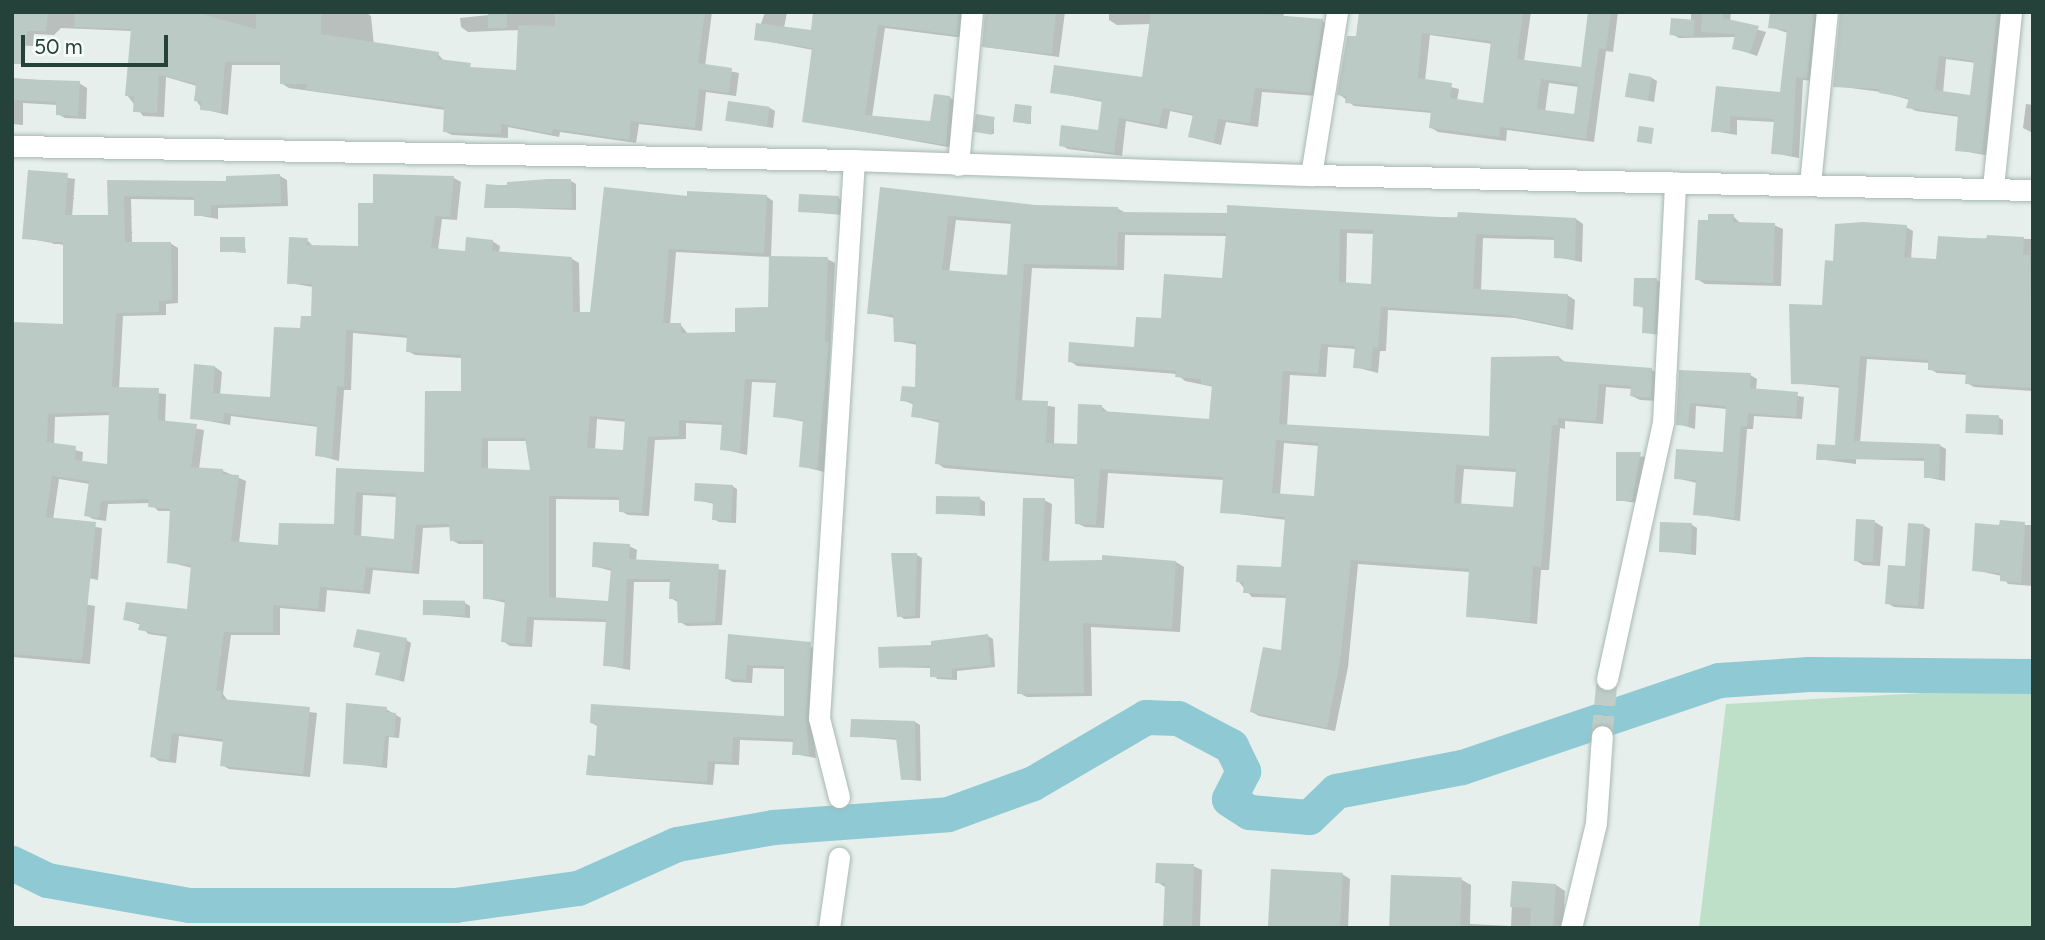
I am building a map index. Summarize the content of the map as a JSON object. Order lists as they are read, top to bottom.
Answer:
{
  "scale_bar": "50 m"
}
